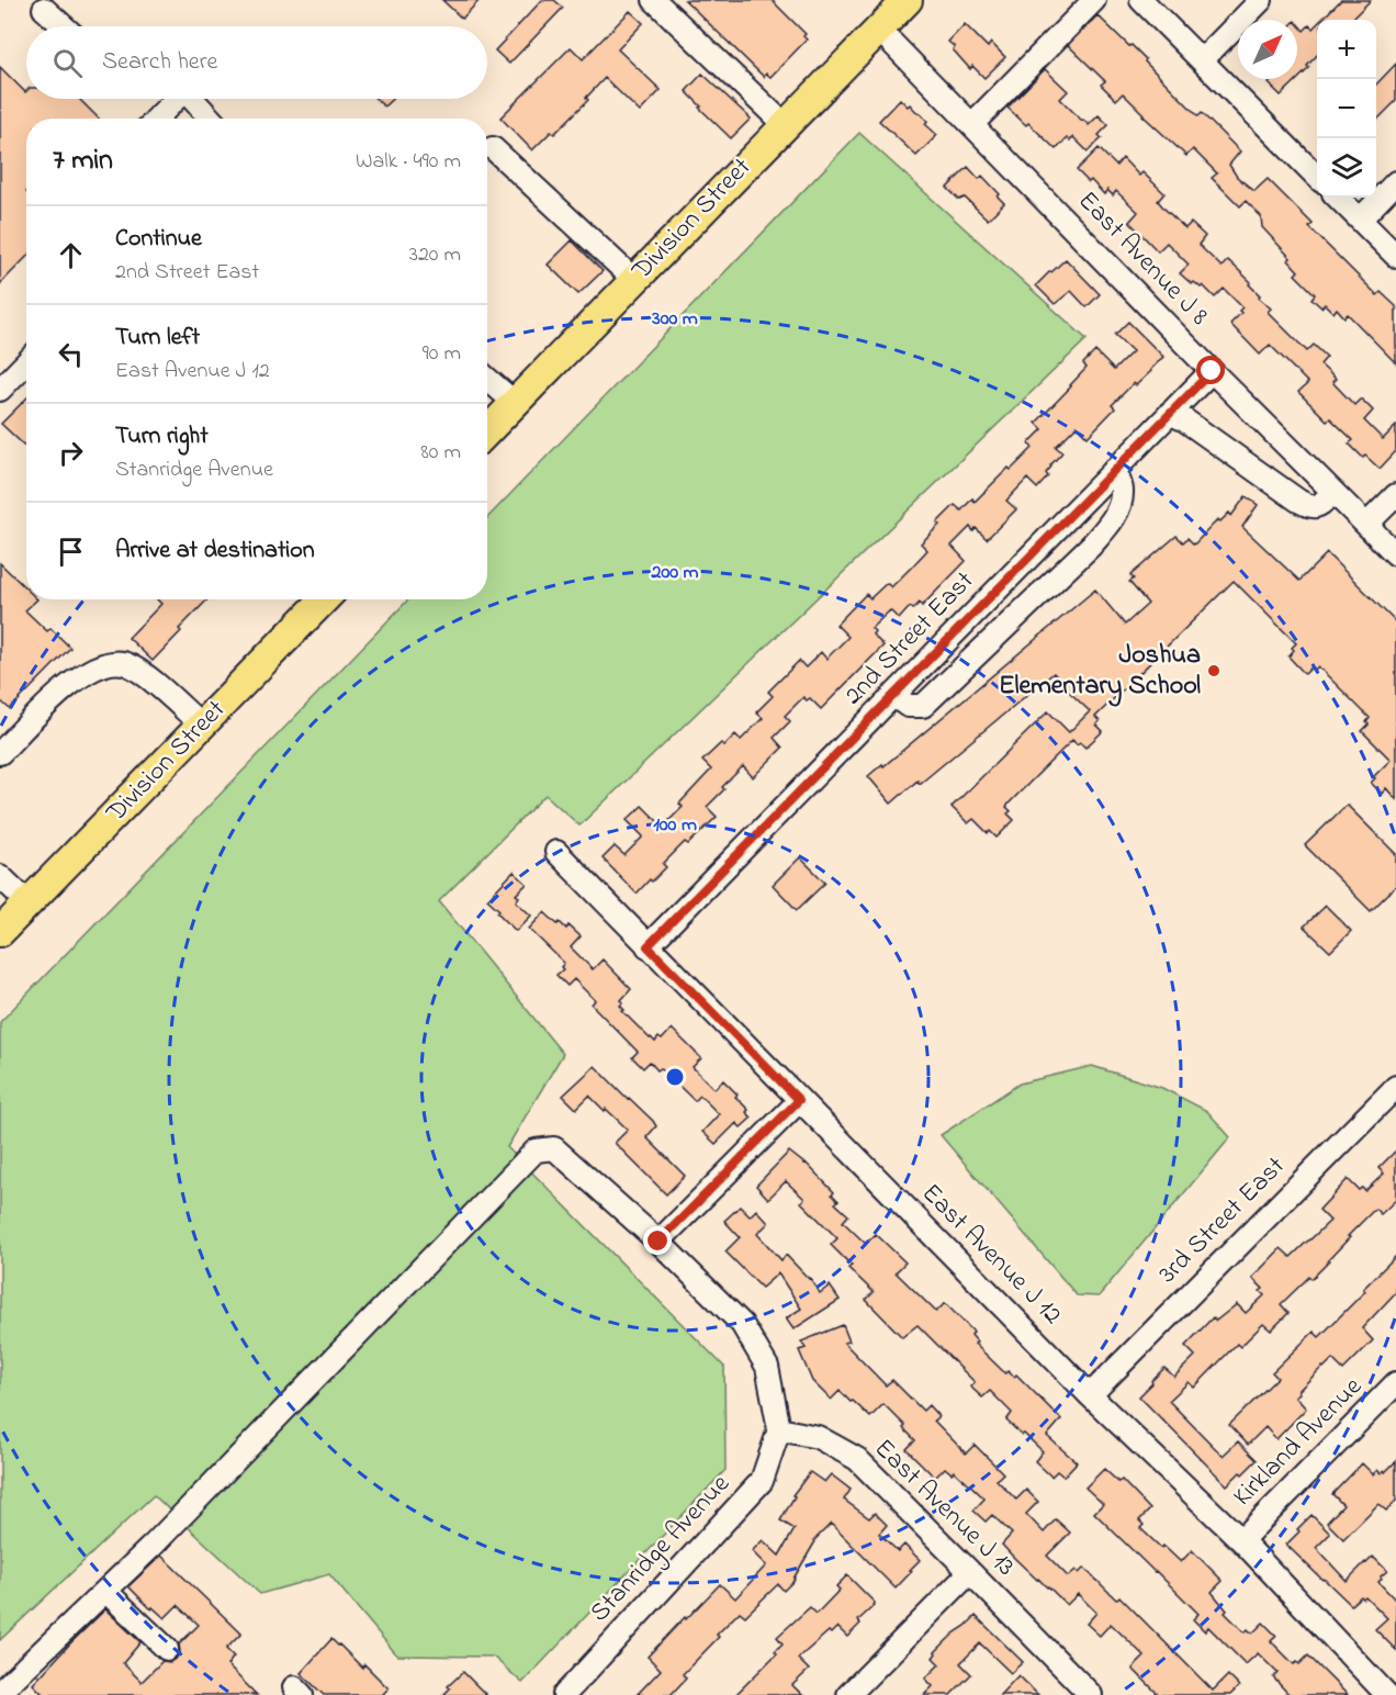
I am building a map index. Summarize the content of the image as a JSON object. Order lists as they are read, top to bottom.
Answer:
{
  "streets": {
    "main road": ["Division Street"],
    "street": [
      "East Avenue J 8",
      "2nd Street East",
      "3rd Street East",
      "East Avenue J 12",
      "Kirkland Avenue",
      "East Avenue J 13",
      "Stanridge Avenue"
    ]
  },
  "crossings": [
    ["Division Street", "East Avenue J 8"],
    ["East Avenue J 8", "2nd Street East"],
    ["2nd Street East", "East Avenue J 12"],
    ["3rd Street East", "East Avenue J 12"],
    ["East Avenue J 12", "Kirkland Avenue"],
    ["East Avenue J 13", "Stanridge Avenue"]
  ],
  "places": ["Joshua Elementary School"],
  "north": "top right",
  "page": {
    "map_buttons": ["+", "−"],
    "search": "Search here",
    "heading": ["7 min", "Walk · 490 m"],
    "list": [
      ["Continue", "2nd Street East", "320 m"],
      ["Turn left", "East Avenue J 12", "90 m"],
      ["Turn right", "Stanridge Avenue", "80 m"],
      "Arrive at destination"
    ]
  },
  "rings": ["300 m", "200 m", "100 m"]
}
